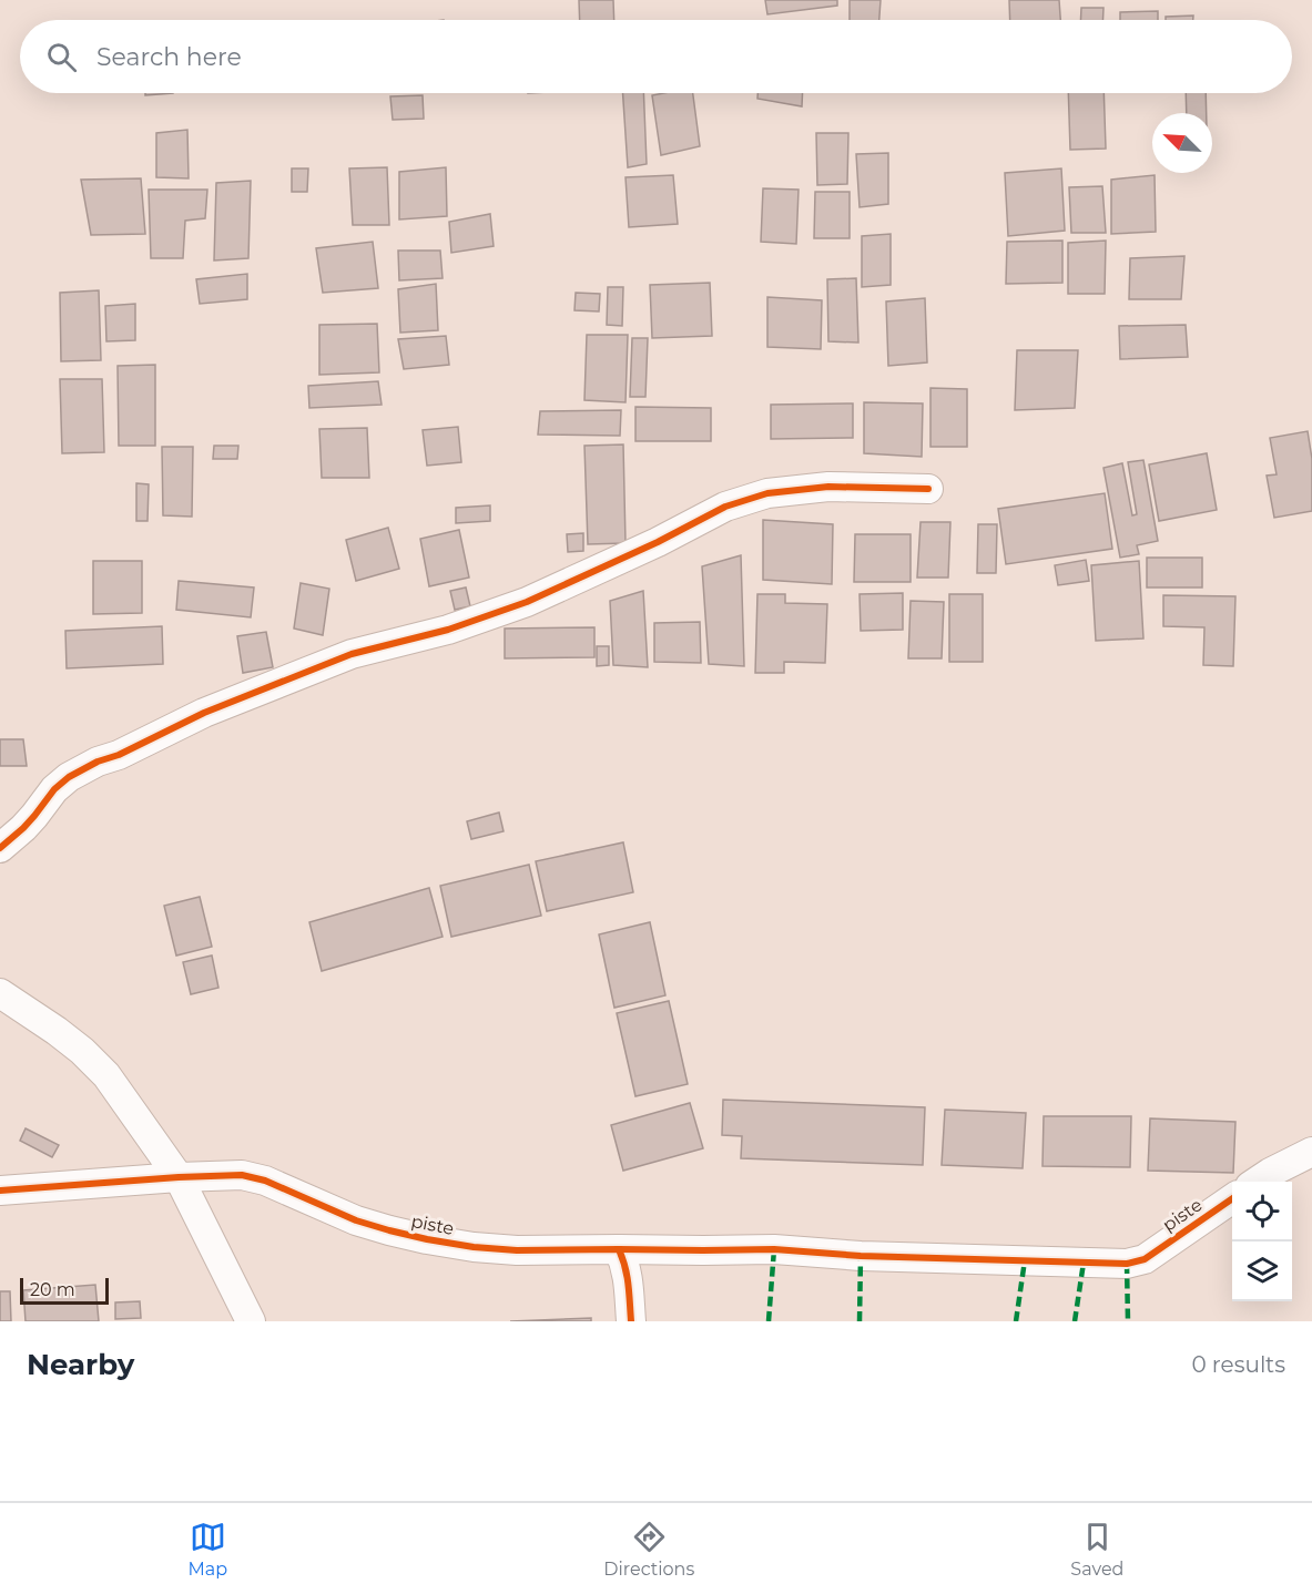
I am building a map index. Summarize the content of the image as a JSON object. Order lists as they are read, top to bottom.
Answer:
{
  "streets": {
    "street": ["piste"]
  },
  "scale_bar": "20 m",
  "north": "top left",
  "page": {
    "search": "Search here",
    "scale": "20 m",
    "heading": ["Nearby", "0 results"],
    "nav": ["Map", "Directions", "Saved"]
  }
}
